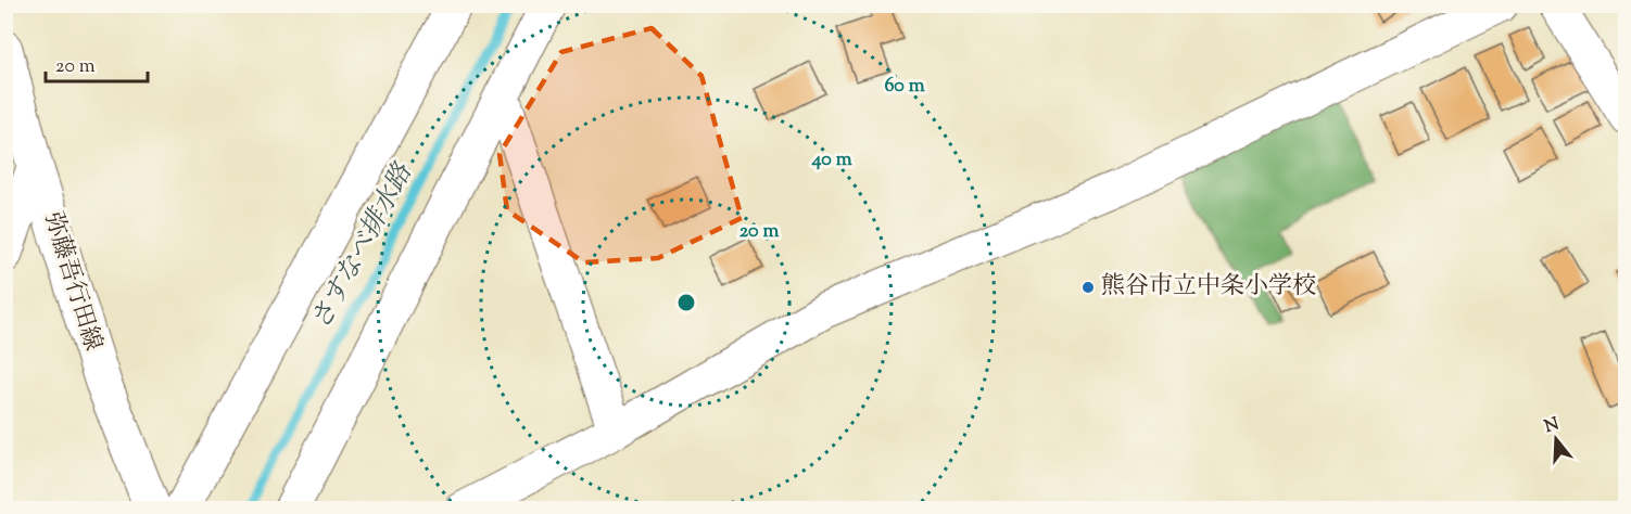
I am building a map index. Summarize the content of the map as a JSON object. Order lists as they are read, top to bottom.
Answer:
{
  "streets": {
    "main road": ["弥藤吾行田線"]
  },
  "water": ["さすなべ排水路"],
  "places": ["熊谷市立中条小学校"],
  "scale_bar": "20 m",
  "north": "top",
  "rings": ["60 m", "40 m", "20 m"]
}
